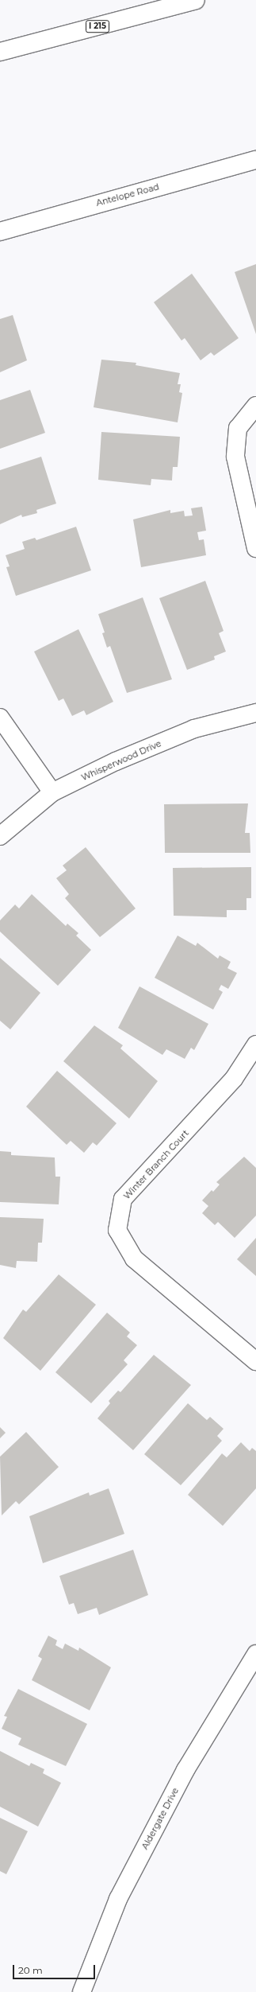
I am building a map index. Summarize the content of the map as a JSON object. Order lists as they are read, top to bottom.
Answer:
{
  "streets": {
    "main road": [
      "I 215",
      "Antelope Road",
      "Whisperwood Drive",
      "Winter Branch Court",
      "Aldergate Drive"
    ]
  },
  "scale_bar": "20 m"
}
